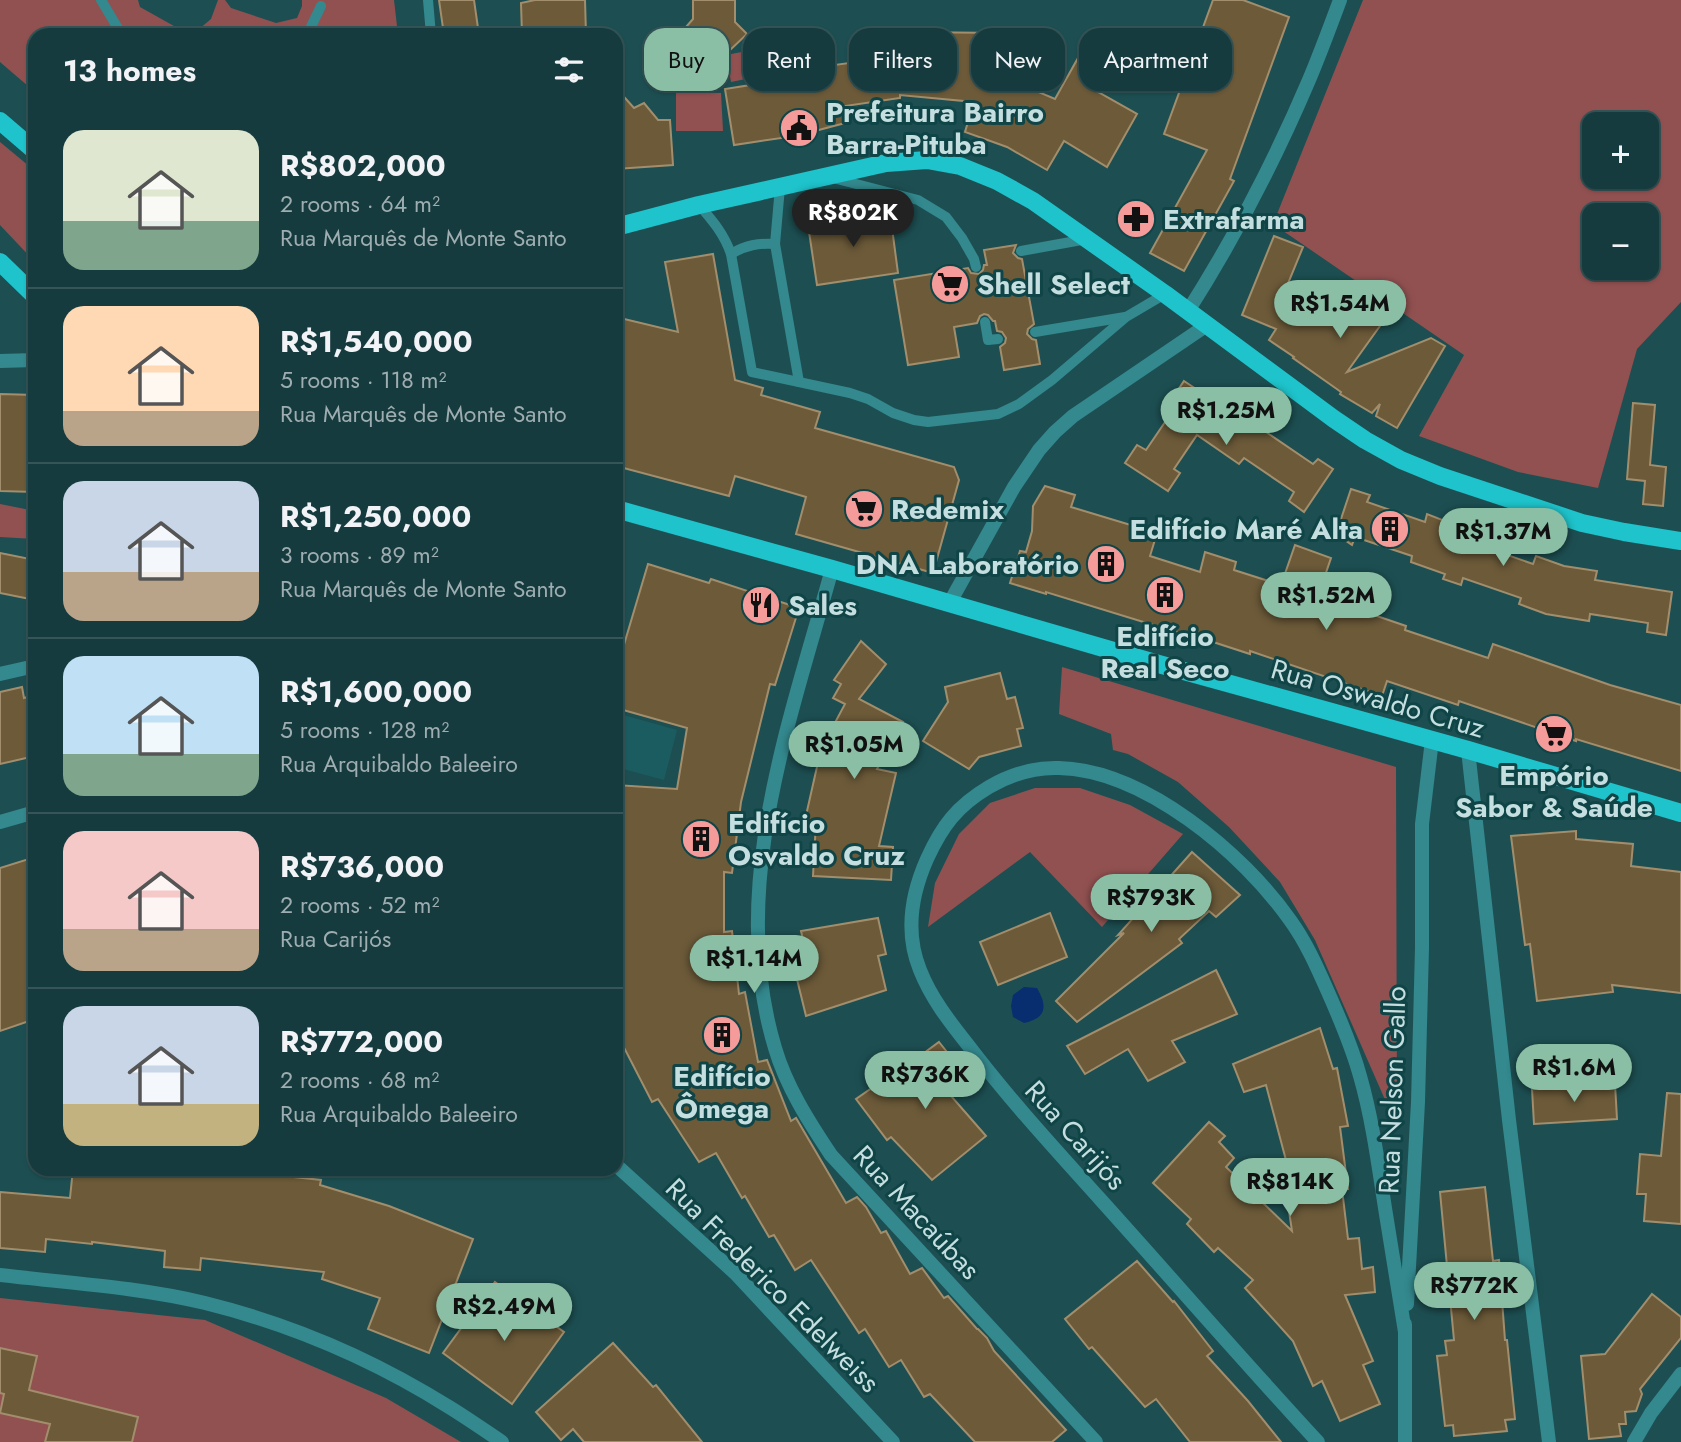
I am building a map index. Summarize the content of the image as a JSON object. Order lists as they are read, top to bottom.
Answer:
{
  "streets": {
    "main road": ["Rua Oswaldo Cruz"],
    "street": [
      "Rua Nelson Gallo",
      "Rua Carijós",
      "Rua Macaúbas",
      "Rua Frederico Edelweiss"
    ]
  },
  "crossings": [
    ["Rua Oswaldo Cruz", "Rua Nelson Gallo"],
    ["Rua Oswaldo Cruz", "Rua Macaúbas"],
    ["Rua Nelson Gallo", "Rua Carijós"]
  ],
  "places": {
    "public building": ["Prefeitura Bairro Barra-Pituba"],
    "pharmacy": ["Extrafarma"],
    "supermarket": ["Shell Select", "Redemix", "Empório Sabor & Saúde"],
    "building": [
      "Edifício Maré Alta",
      "DNA Laboratório",
      "Edifício Real Seco",
      "Edifício Osvaldo Cruz",
      "Edifício Ômega"
    ],
    "restaurant": ["Sales"]
  },
  "page": {
    "chip": [
      "Buy",
      "Rent",
      "Filters",
      "New",
      "Apartment"
    ],
    "heading": "13 homes",
    "map_buttons": ["+", "−"],
    "list": [
      {
        "name": "R$802,000",
        "note": "2 rooms · 64 m² · Rua Marquês de Monte Santo"
      },
      {
        "name": "R$1,540,000",
        "note": "5 rooms · 118 m² · Rua Marquês de Monte Santo"
      },
      {
        "name": "R$1,250,000",
        "note": "3 rooms · 89 m² · Rua Marquês de Monte Santo"
      },
      {
        "name": "R$1,600,000",
        "note": "5 rooms · 128 m² · Rua Arquibaldo Baleeiro"
      },
      {
        "name": "R$736,000",
        "note": "2 rooms · 52 m² · Rua Carijós"
      },
      {
        "name": "R$772,000",
        "note": "2 rooms · 68 m² · Rua Arquibaldo Baleeiro"
      }
    ],
    "price": [
      "R$802K",
      "R$1.54M",
      "R$1.25M",
      "R$1.37M",
      "R$1.52M",
      "R$1.05M",
      "R$793K",
      "R$1.14M",
      "R$1.6M",
      "R$736K",
      "R$814K",
      "R$772K",
      "R$2.49M"
    ]
  }
}
